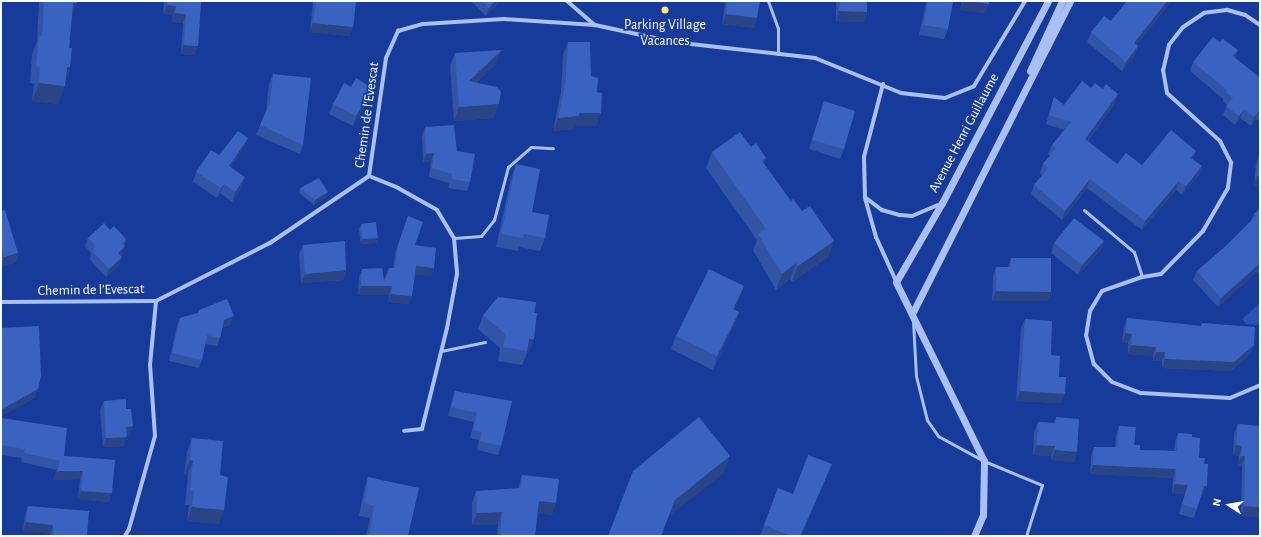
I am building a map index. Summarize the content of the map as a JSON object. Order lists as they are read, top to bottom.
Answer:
{
  "streets": {
    "street": ["Chemin de l'Evescat", "Avenue Henri Guillaume"]
  },
  "crossings": [
    ["Chemin de l'Evescat", "Avenue Henri Guillaume"]
  ],
  "places": ["Parking Village Vacances"],
  "north": "left"
}
